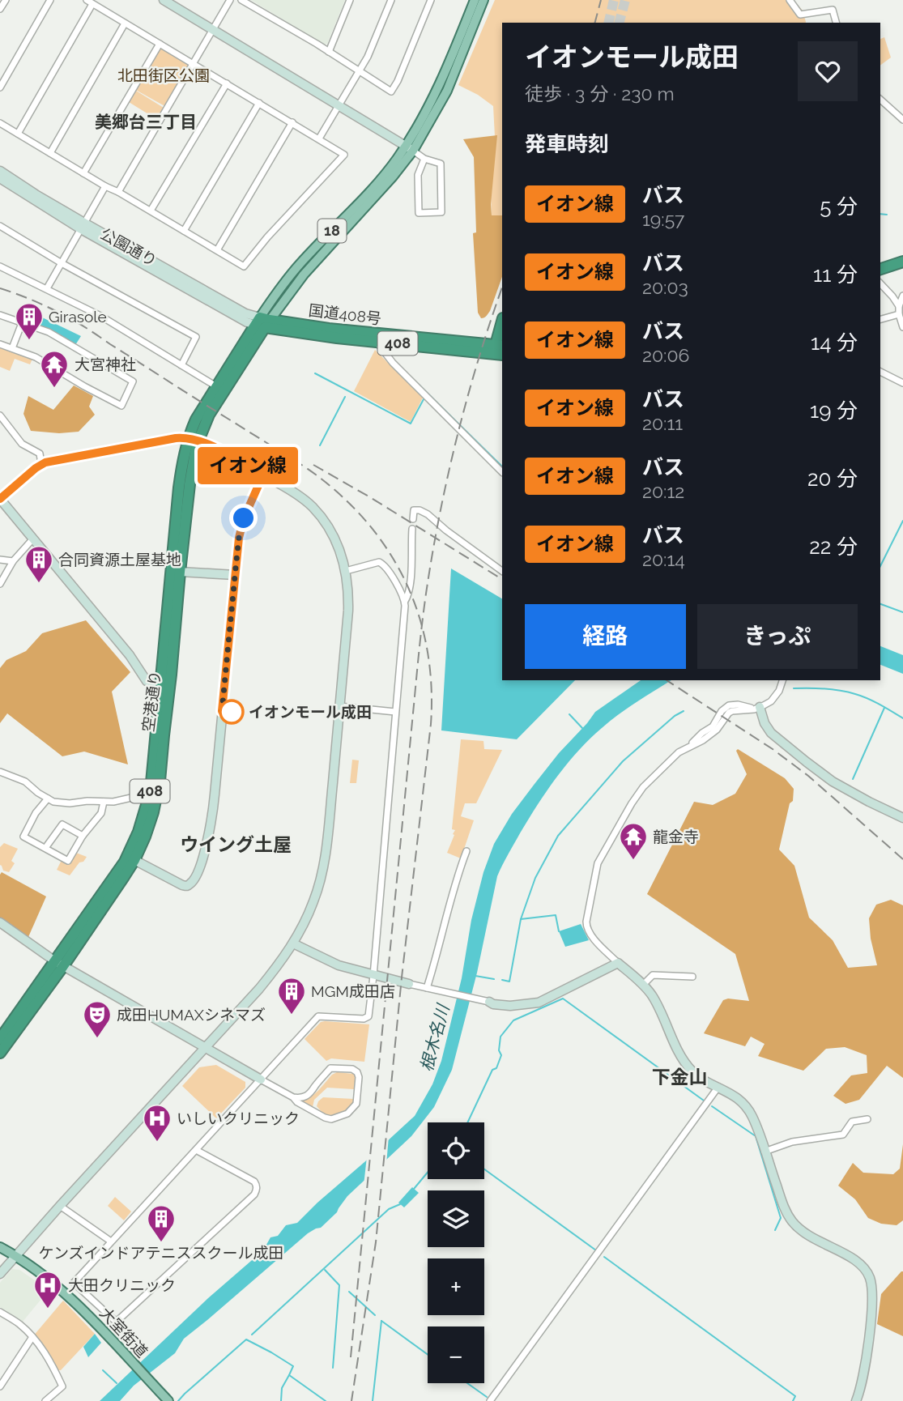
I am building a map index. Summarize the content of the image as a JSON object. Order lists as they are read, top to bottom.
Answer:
{
  "streets": {
    "highway": ["国道408号", "408", "空港通り"],
    "main road": ["18", "大室街道"],
    "street": ["公園通り"]
  },
  "crossings": [
    ["18", "公園通り"],
    ["18", "国道408号"],
    ["18", "空港通り"],
    ["公園通り", "国道408号"],
    ["公園通り", "空港通り"],
    ["国道408号", "空港通り"]
  ],
  "districts": ["美郷台三丁目", "ウイング土屋", "下金山"],
  "water": ["根木名川"],
  "parks": ["北田街区公園"],
  "places": {
    "building": [
      "Girasole",
      "合同資源土屋基地",
      "MGM成田店",
      "ケンズインドアテニススクール成田"
    ],
    "temple": ["大宮神社", "龍金寺"],
    "other": ["イオンモール成田"],
    "theatre": ["成田HUMAXシネマズ"],
    "hospital": ["いしいクリニック", "大田クリニック"]
  },
  "lines": ["bus line イオン線"],
  "page": {
    "on_map": "イオン線",
    "heading": [
      ["イオンモール成田", "徒歩 · 3 分 · 230 m"],
      "発車時刻"
    ],
    "list": [
      {
        "mark": "イオン線",
        "name": "バス",
        "note": "19:57",
        "value": "5 分"
      },
      {
        "mark": "イオン線",
        "name": "バス",
        "note": "20:03",
        "value": "11 分"
      },
      {
        "mark": "イオン線",
        "name": "バス",
        "note": "20:06",
        "value": "14 分"
      },
      {
        "mark": "イオン線",
        "name": "バス",
        "note": "20:11",
        "value": "19 分"
      },
      {
        "mark": "イオン線",
        "name": "バス",
        "note": "20:12",
        "value": "20 分"
      },
      {
        "mark": "イオン線",
        "name": "バス",
        "note": "20:14",
        "value": "22 分"
      }
    ],
    "buttons": ["経路", "きっぷ"],
    "map_buttons": ["+", "−"]
  }
}
